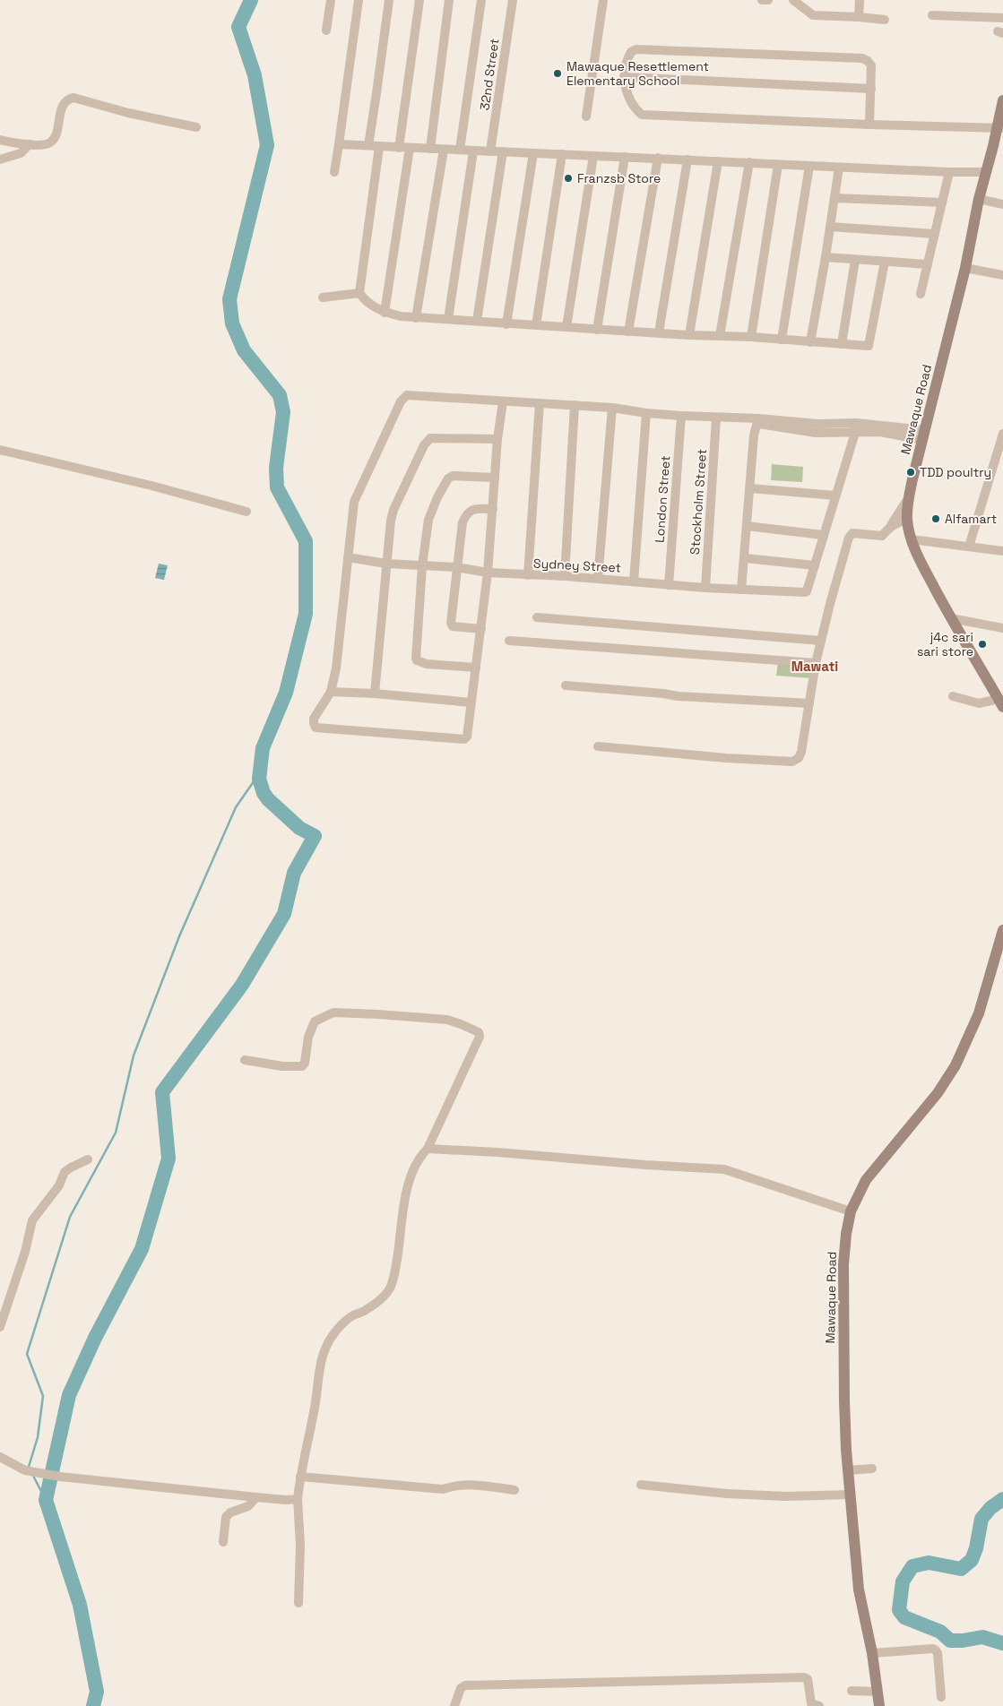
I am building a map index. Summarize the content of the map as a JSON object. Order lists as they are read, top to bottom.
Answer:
{
  "streets": {
    "main road": ["Mawaque Road"],
    "street": [
      "32nd Street",
      "London Street",
      "Stockholm Street",
      "Sydney Street"
    ]
  },
  "crossings": [
    ["London Street", "Sydney Street"],
    ["Stockholm Street", "Sydney Street"]
  ],
  "districts": ["Mawati"],
  "places": [
    "Mawaque Resettlement Elementary School",
    "Franzsb Store",
    "TDD poultry",
    "Alfamart",
    "j4c sari sari store"
  ]
}
